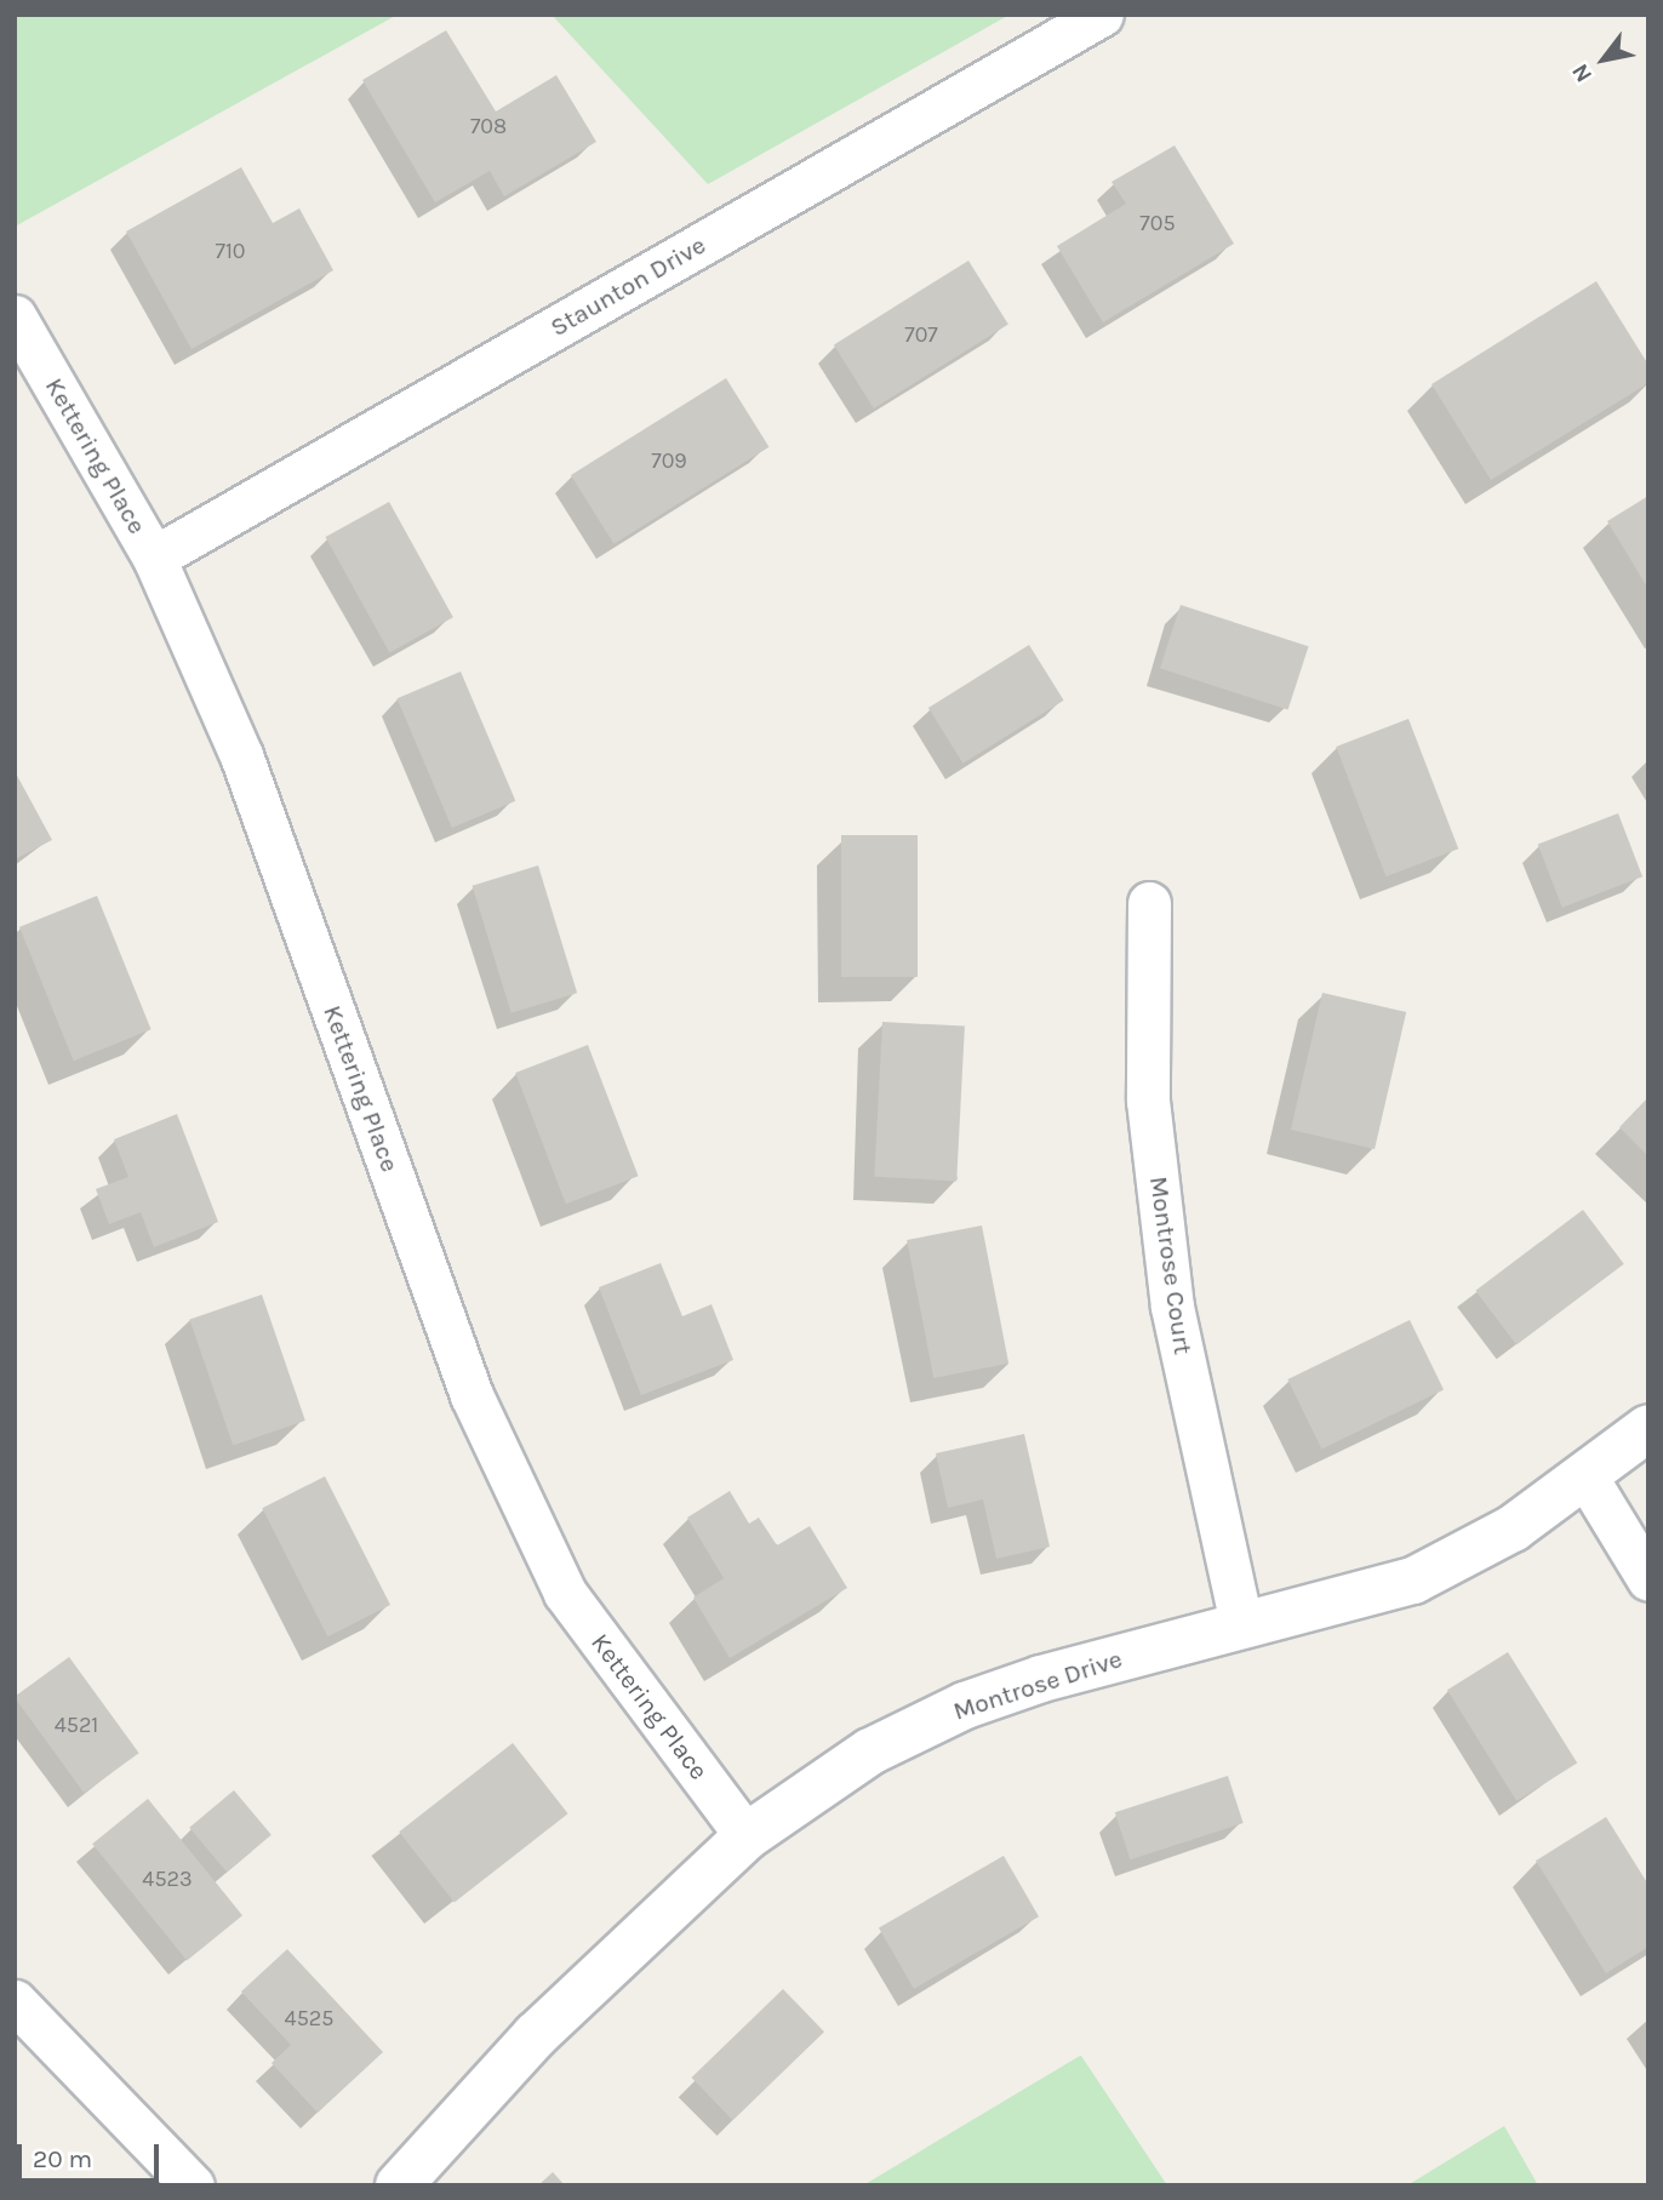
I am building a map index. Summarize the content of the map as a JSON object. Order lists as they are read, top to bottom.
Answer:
{
  "streets": {
    "street": [
      "Staunton Drive",
      "Kettering Place",
      "Montrose Court",
      "Montrose Drive"
    ]
  },
  "crossings": [
    ["Staunton Drive", "Kettering Place"],
    ["Kettering Place", "Montrose Drive"],
    ["Montrose Court", "Montrose Drive"]
  ],
  "house_numbers": [
    "708",
    "705",
    "710",
    "707",
    "709",
    "4521",
    "4523",
    "4525"
  ],
  "scale_bar": "20 m",
  "north": "bottom left"
}
